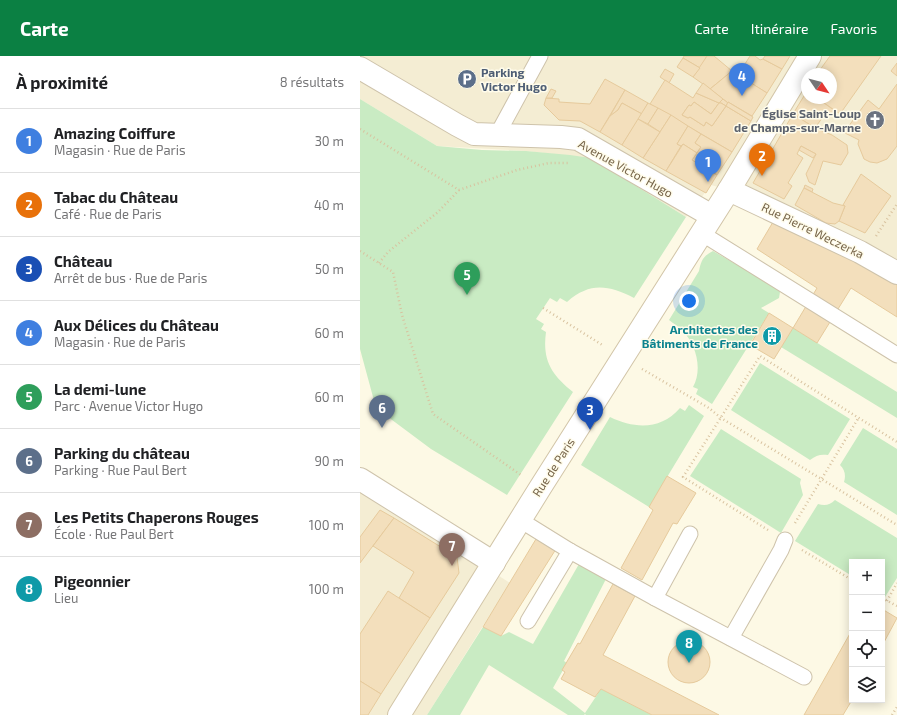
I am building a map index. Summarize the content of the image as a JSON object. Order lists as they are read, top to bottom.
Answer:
{
  "streets": {
    "main road": ["Avenue Victor Hugo", "Rue Pierre Weczerka", "Rue de Paris"]
  },
  "crossings": [
    ["Avenue Victor Hugo", "Rue de Paris"],
    ["Rue Pierre Weczerka", "Rue de Paris"]
  ],
  "places": {
    "parking": ["Parking Victor Hugo"],
    "church": ["Église Saint-Loup de Champs-sur-Marne"],
    "building": ["Architectes des Bâtiments de France"]
  },
  "north": "bottom right",
  "page": {
    "header": "Carte",
    "nav": ["Carte", "Itinéraire", "Favoris"],
    "heading": ["À proximité", "8 résultats"],
    "pins": [
      "4",
      "2",
      "1",
      "5",
      "6",
      "3",
      "7",
      "8"
    ],
    "list": [
      {
        "mark": "1",
        "name": "Amazing Coiffure",
        "note": "Magasin · Rue de Paris",
        "value": "30 m"
      },
      {
        "mark": "2",
        "name": "Tabac du Château",
        "note": "Café · Rue de Paris",
        "value": "40 m"
      },
      {
        "mark": "3",
        "name": "Château",
        "note": "Arrêt de bus · Rue de Paris",
        "value": "50 m"
      },
      {
        "mark": "4",
        "name": "Aux Délices du Château",
        "note": "Magasin · Rue de Paris",
        "value": "60 m"
      },
      {
        "mark": "5",
        "name": "La demi-lune",
        "note": "Parc · Avenue Victor Hugo",
        "value": "60 m"
      },
      {
        "mark": "6",
        "name": "Parking du château",
        "note": "Parking · Rue Paul Bert",
        "value": "90 m"
      },
      {
        "mark": "7",
        "name": "Les Petits Chaperons Rouges",
        "note": "École · Rue Paul Bert",
        "value": "100 m"
      },
      {
        "mark": "8",
        "name": "Pigeonnier",
        "note": "Lieu",
        "value": "100 m"
      }
    ],
    "map_buttons": ["+", "−"]
  }
}
